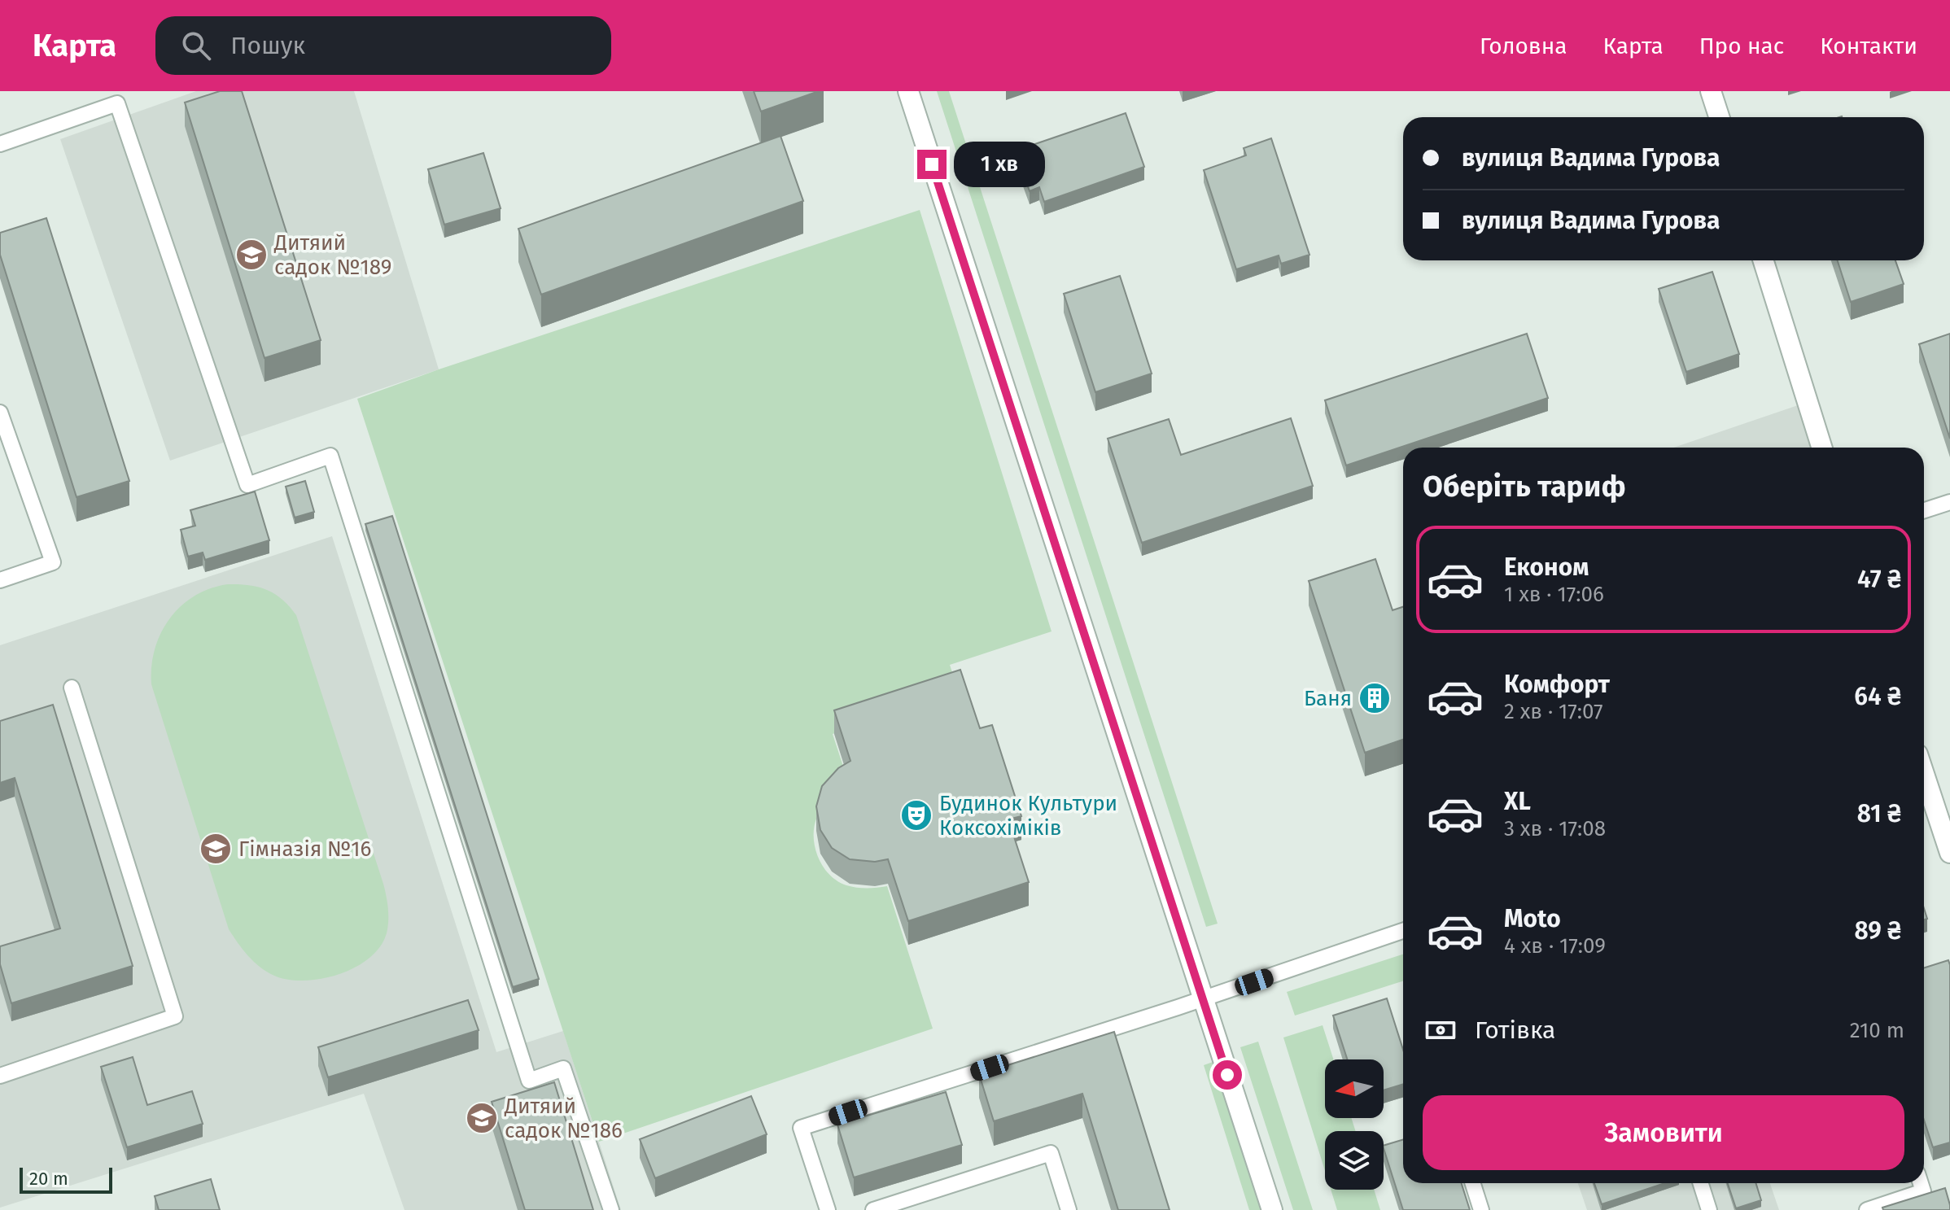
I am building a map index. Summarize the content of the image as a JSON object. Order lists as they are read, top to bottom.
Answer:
{
  "places": {
    "school or university": ["Дитяий садок №189", "Гімназія №16", "Дитяий садок №186"],
    "building": ["Баня"],
    "theatre": ["Будинок Культури Коксохіміків"]
  },
  "scale_bar": "20 m",
  "north": "left",
  "page": {
    "header": "Карта",
    "search": "Пошук",
    "nav": [
      "Головна",
      "Карта",
      "Про нас",
      "Контакти"
    ],
    "banner": ["вулиця Вадима Гурова", "вулиця Вадима Гурова"],
    "bubble": "1 хв",
    "heading": "Оберіть тариф",
    "list": [
      {
        "name": "Економ",
        "note": "1 хв · 17:06",
        "value": "47 ₴"
      },
      {
        "name": "Комфорт",
        "note": "2 хв · 17:07",
        "value": "64 ₴"
      },
      {
        "name": "XL",
        "note": "3 хв · 17:08",
        "value": "81 ₴"
      },
      {
        "name": "Moto",
        "note": "4 хв · 17:09",
        "value": "89 ₴"
      }
    ],
    "pay": ["Готівка", "210 m"],
    "buttons": "Замовити",
    "scale": "20 m"
  }
}
